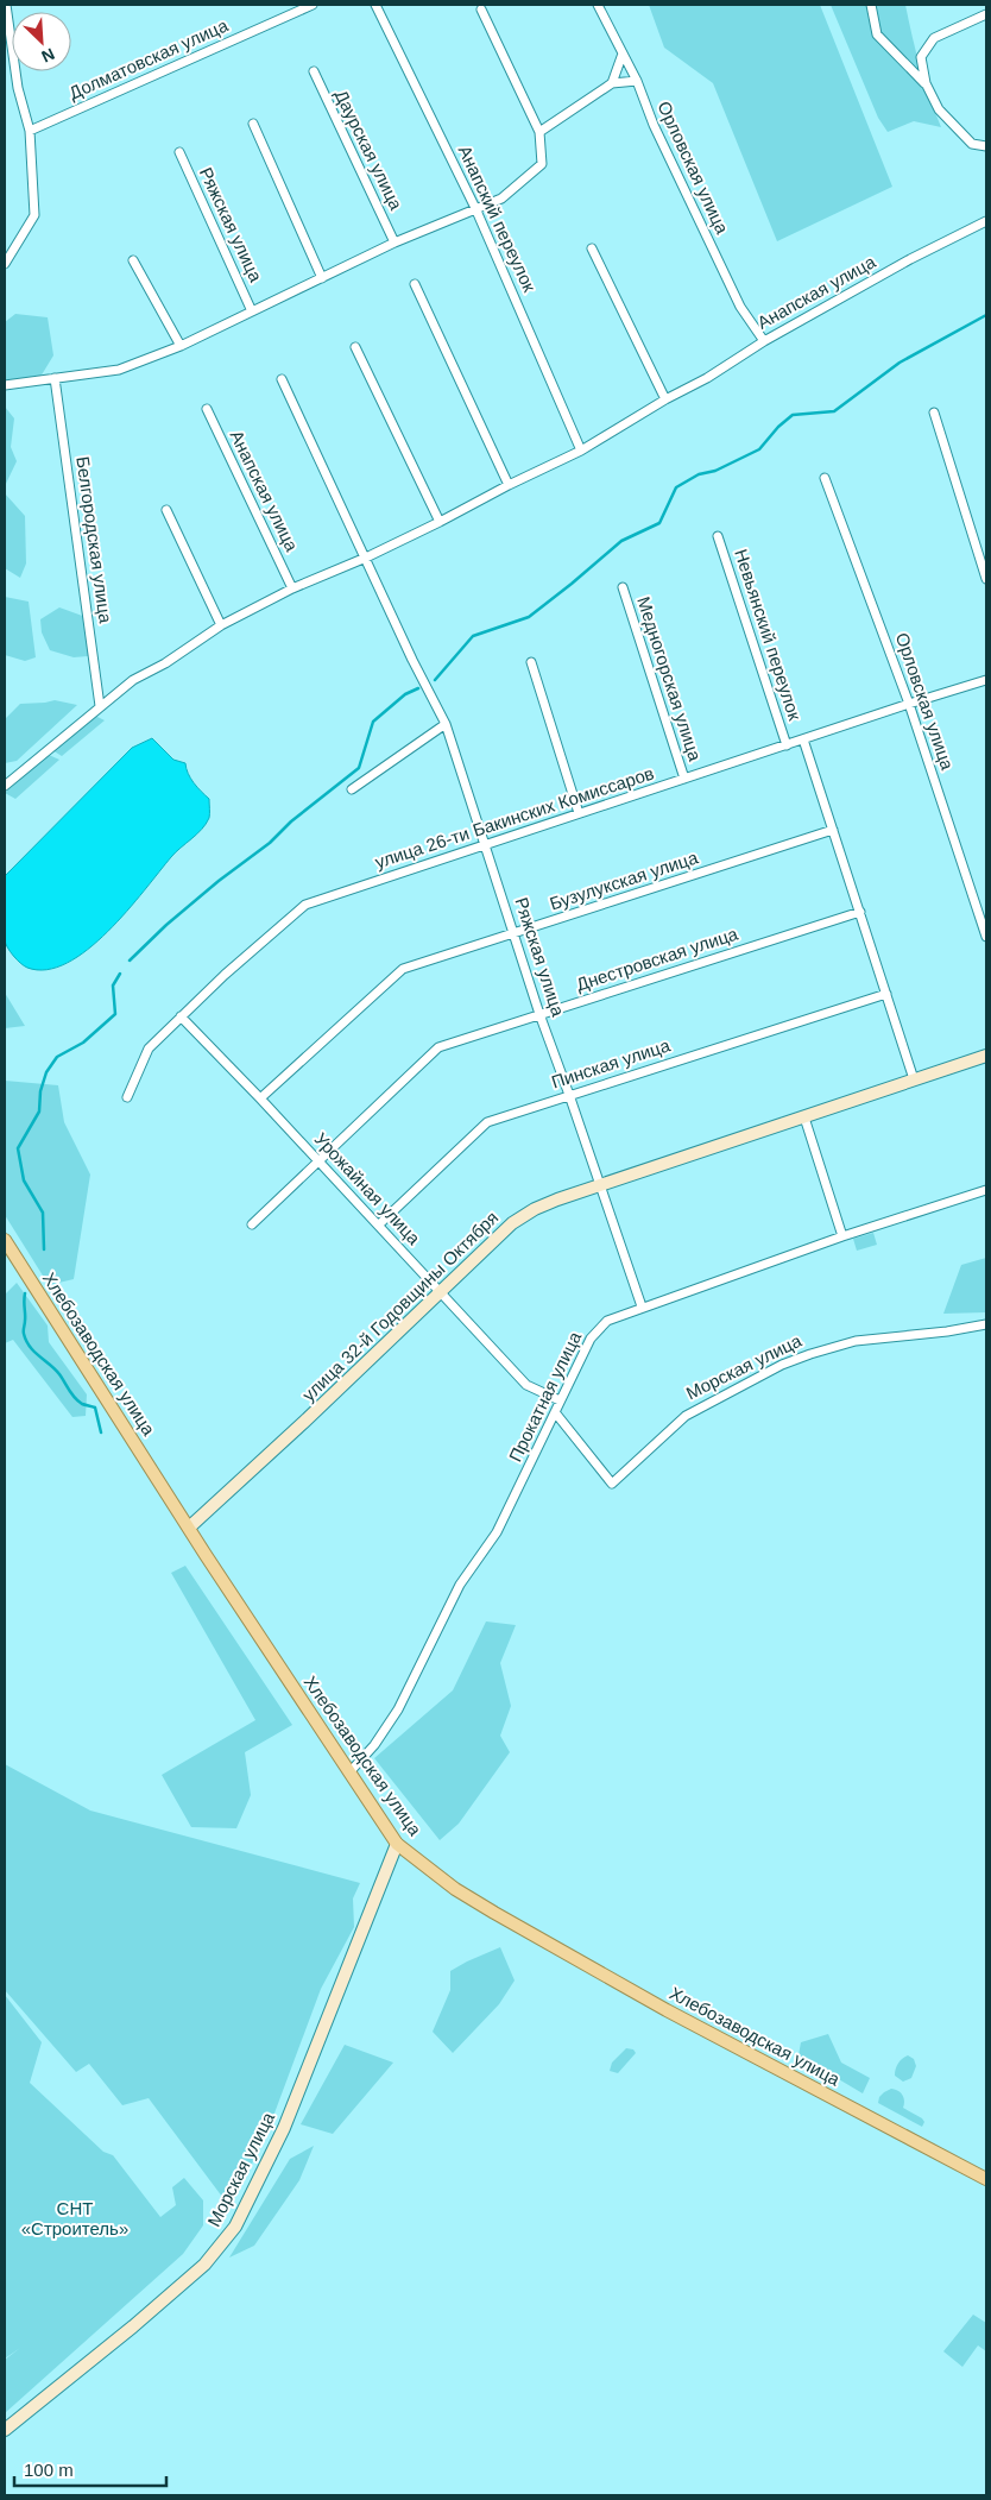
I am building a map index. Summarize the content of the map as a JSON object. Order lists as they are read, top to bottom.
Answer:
{
  "streets": {
    "main road": ["улица 32-й Годовщины Октября", "Хлебозаводская улица", "Морская улица"],
    "street": [
      "Долматовская улица",
      "Даурская улица",
      "Орловская улица",
      "Анапский переулок",
      "Ряжская улица",
      "Анапская улица",
      "Белгородская улица",
      "Невьянский переулок",
      "Медногорская улица",
      "улица 26-ти Бакинских Комиссаров",
      "Бузулукская улица",
      "Днестровская улица",
      "Пинская улица",
      "Урожайная улица",
      "Прокатная улица"
    ]
  },
  "crossings": [
    ["Орловская улица", "Анапская улица"],
    ["Орловская улица", "улица 26-ти Бакинских Комиссаров"],
    ["Анапский переулок", "Анапская улица"],
    ["Ряжская улица", "Анапская улица"],
    ["Ряжская улица", "улица 26-ти Бакинских Комиссаров"],
    ["Ряжская улица", "Бузулукская улица"],
    ["Ряжская улица", "Днестровская улица"],
    ["Ряжская улица", "Пинская улица"],
    ["Ряжская улица", "улица 32-й Годовщины Октября"],
    ["Ряжская улица", "Прокатная улица"],
    ["Анапская улица", "Белгородская улица"],
    ["Невьянский переулок", "улица 26-ти Бакинских Комиссаров"],
    ["Медногорская улица", "улица 26-ти Бакинских Комиссаров"],
    ["улица 26-ти Бакинских Комиссаров", "Урожайная улица"],
    ["Бузулукская улица", "Урожайная улица"],
    ["Днестровская улица", "Урожайная улица"],
    ["Пинская улица", "Урожайная улица"],
    ["Урожайная улица", "улица 32-й Годовщины Октября"],
    ["Урожайная улица", "Прокатная улица"],
    ["улица 32-й Годовщины Октября", "Хлебозаводская улица"],
    ["Хлебозаводская улица", "Морская улица"],
    ["Хлебозаводская улица", "Прокатная улица"],
    ["Морская улица", "Прокатная улица"]
  ],
  "parks": ["СНТ «Строитель»"],
  "scale_bar": "100 m",
  "north": "bottom right"
}
